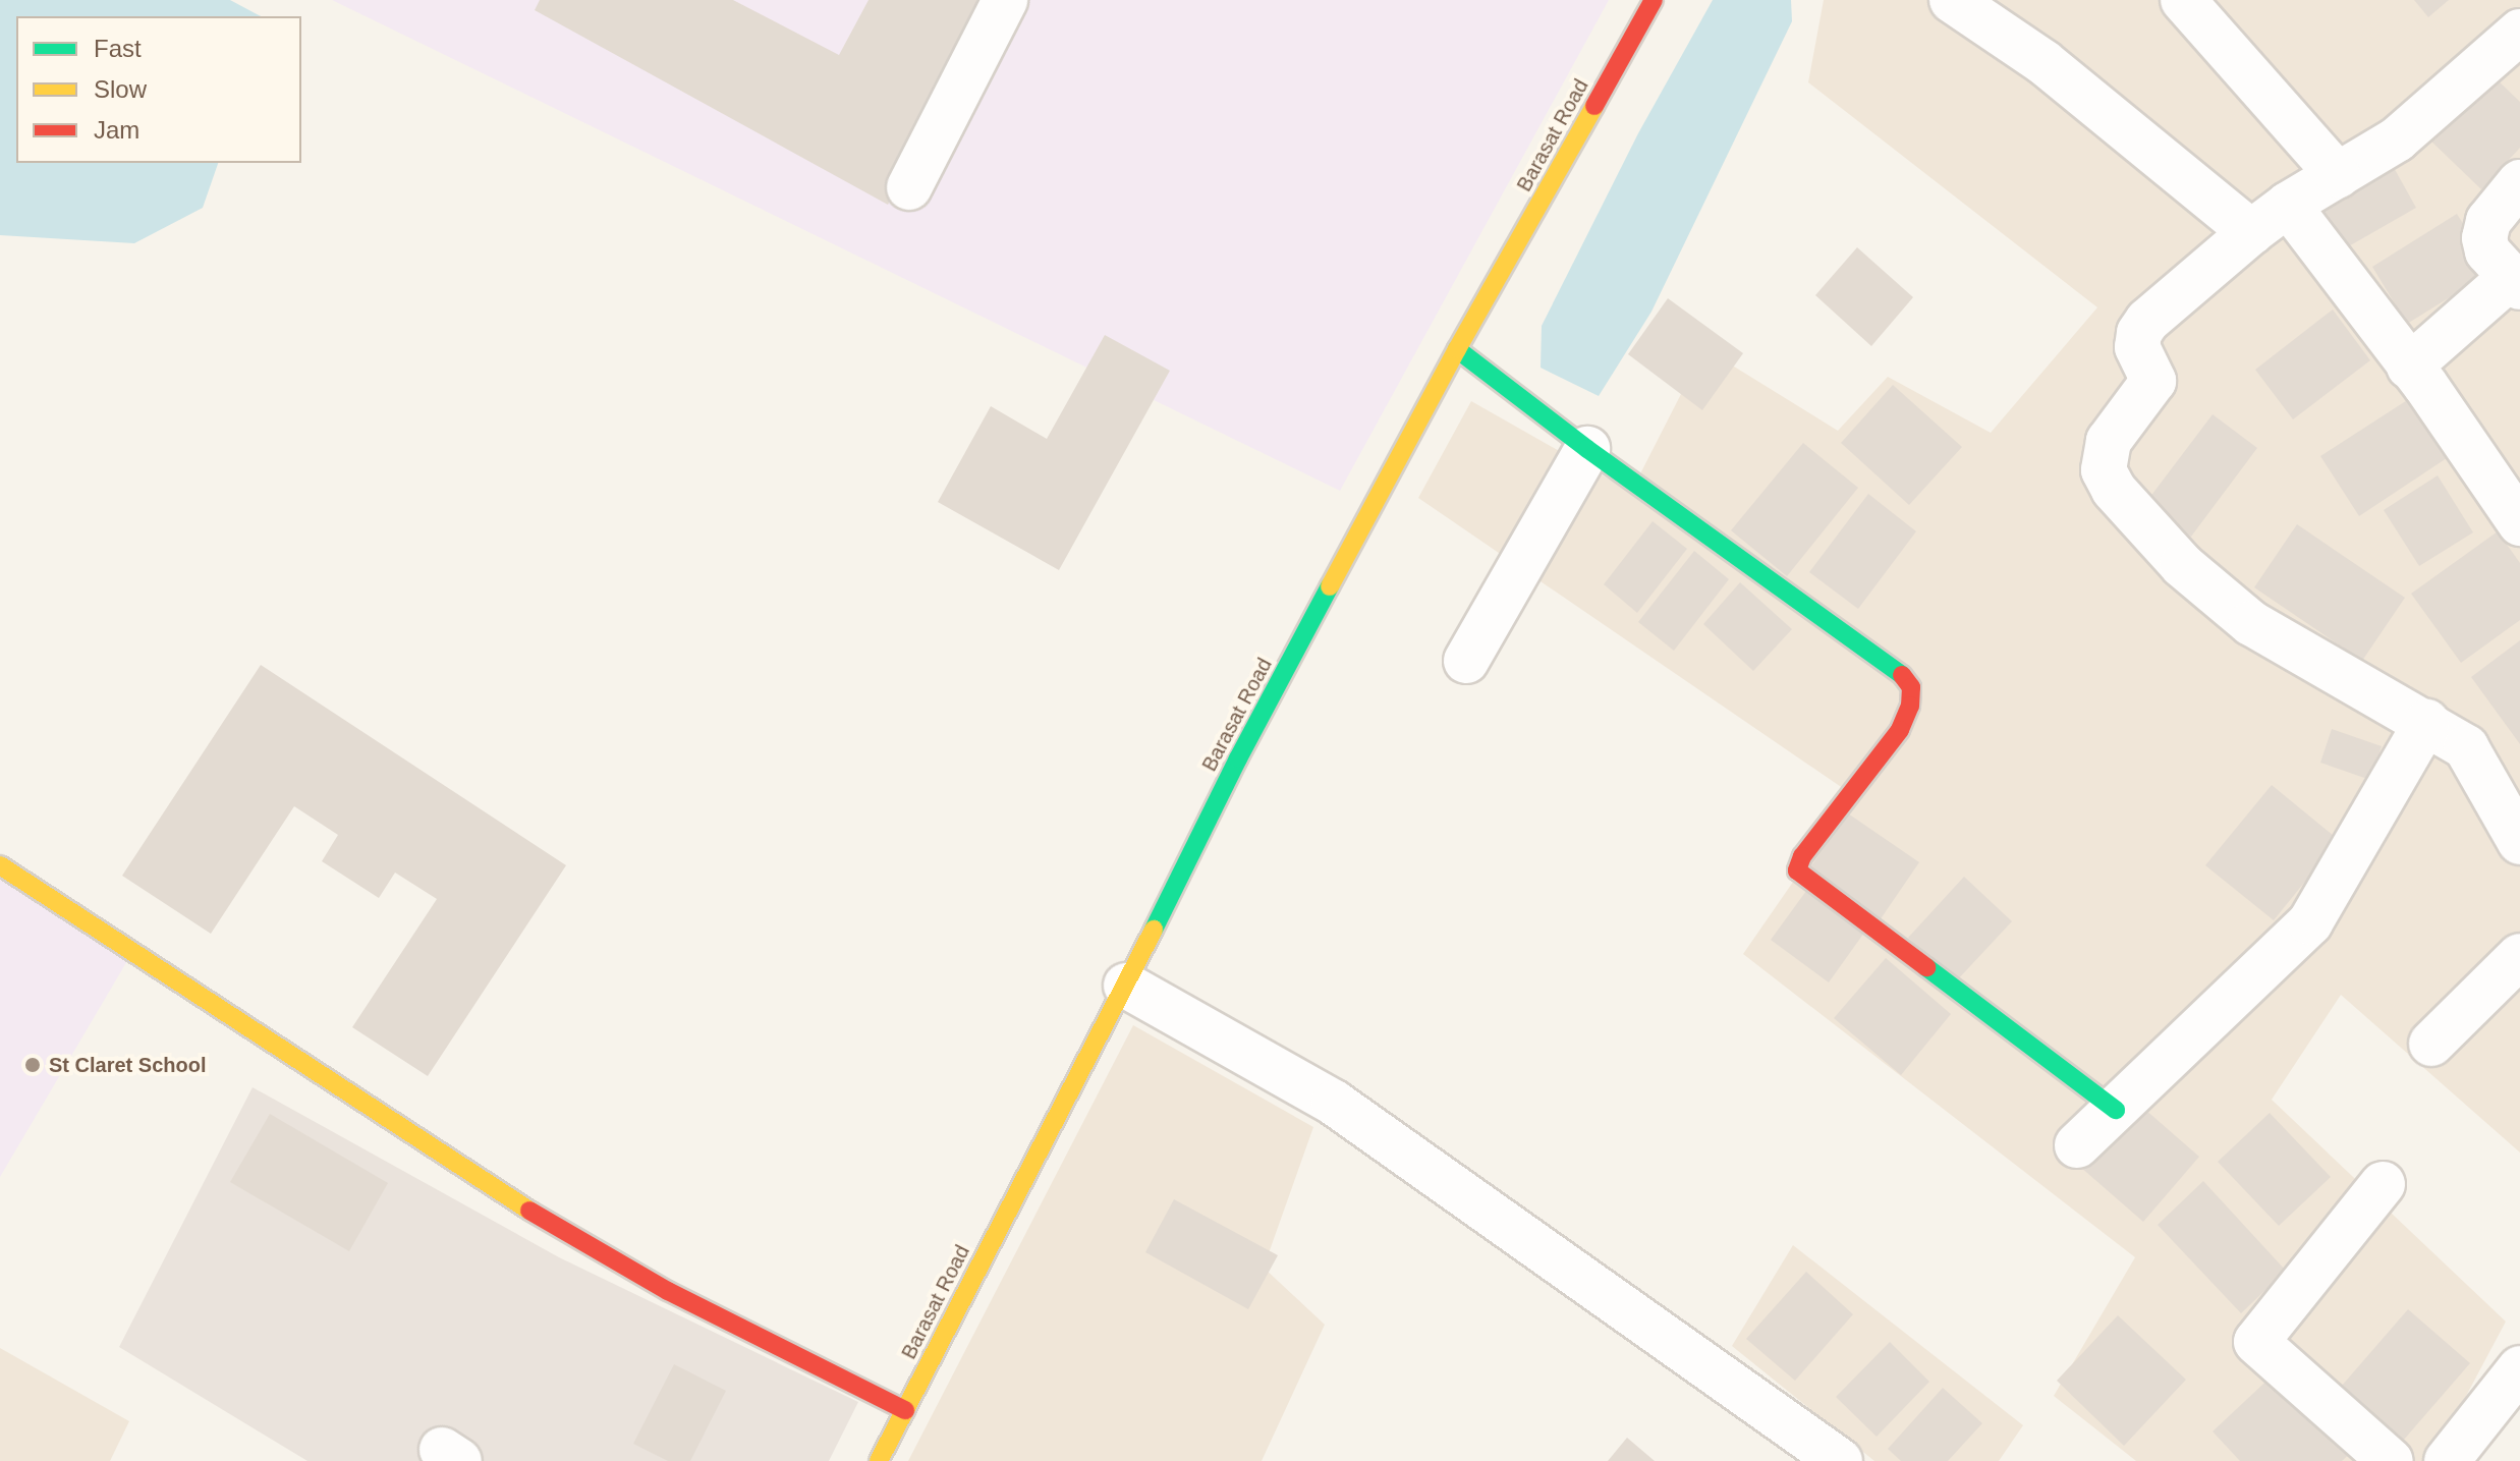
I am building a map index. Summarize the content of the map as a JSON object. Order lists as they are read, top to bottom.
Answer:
{
  "streets": {
    "street": ["Barasat Road"]
  },
  "places": ["St Claret School"],
  "legend": ["Fast", "Slow", "Jam"]
}
